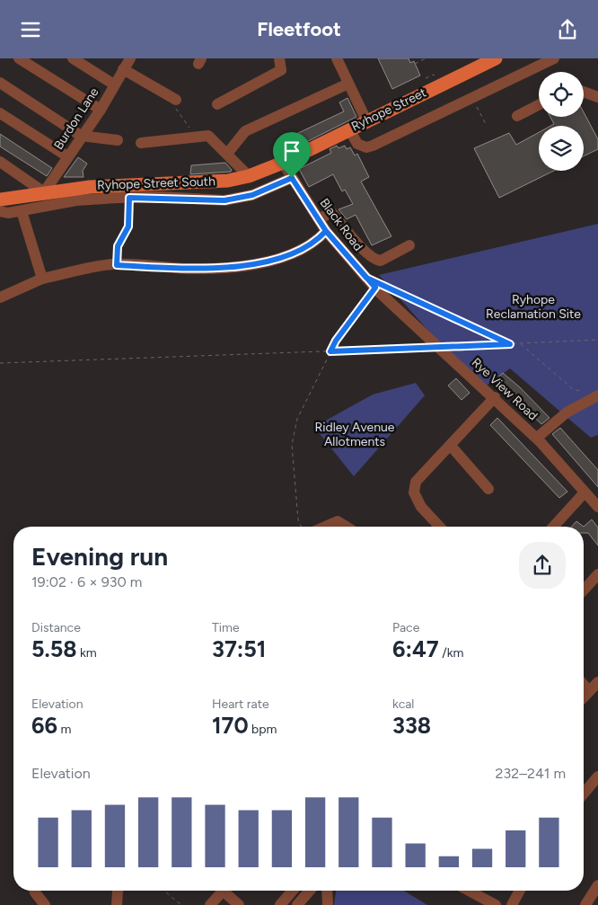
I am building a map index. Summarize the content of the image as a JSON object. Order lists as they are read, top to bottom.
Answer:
{
  "streets": {
    "main road": ["Ryhope Street", "Ryhope Street South"],
    "street": ["Burdon Lane", "Black Road", "Rye View Road"]
  },
  "crossings": [
    ["Ryhope Street", "Ryhope Street South"],
    ["Ryhope Street", "Black Road"],
    ["Burdon Lane", "Ryhope Street South"],
    ["Ryhope Street South", "Black Road"],
    ["Black Road", "Rye View Road"]
  ],
  "parks": ["Ryhope Reclamation Site", "Ridley Avenue Allotments"],
  "page": {
    "header": "Fleetfoot",
    "heading": ["Evening run", "19:02 · 6 × 930 m"],
    "stats": [
      ["Distance", "5.58 km"],
      ["Time", "37:51"],
      ["Pace", "6:47 /km"],
      ["Elevation", "66 m"],
      ["Heart rate", "170 bpm"],
      ["kcal", "338"]
    ],
    "chart": ["Elevation", "232–241 m"]
  }
}
